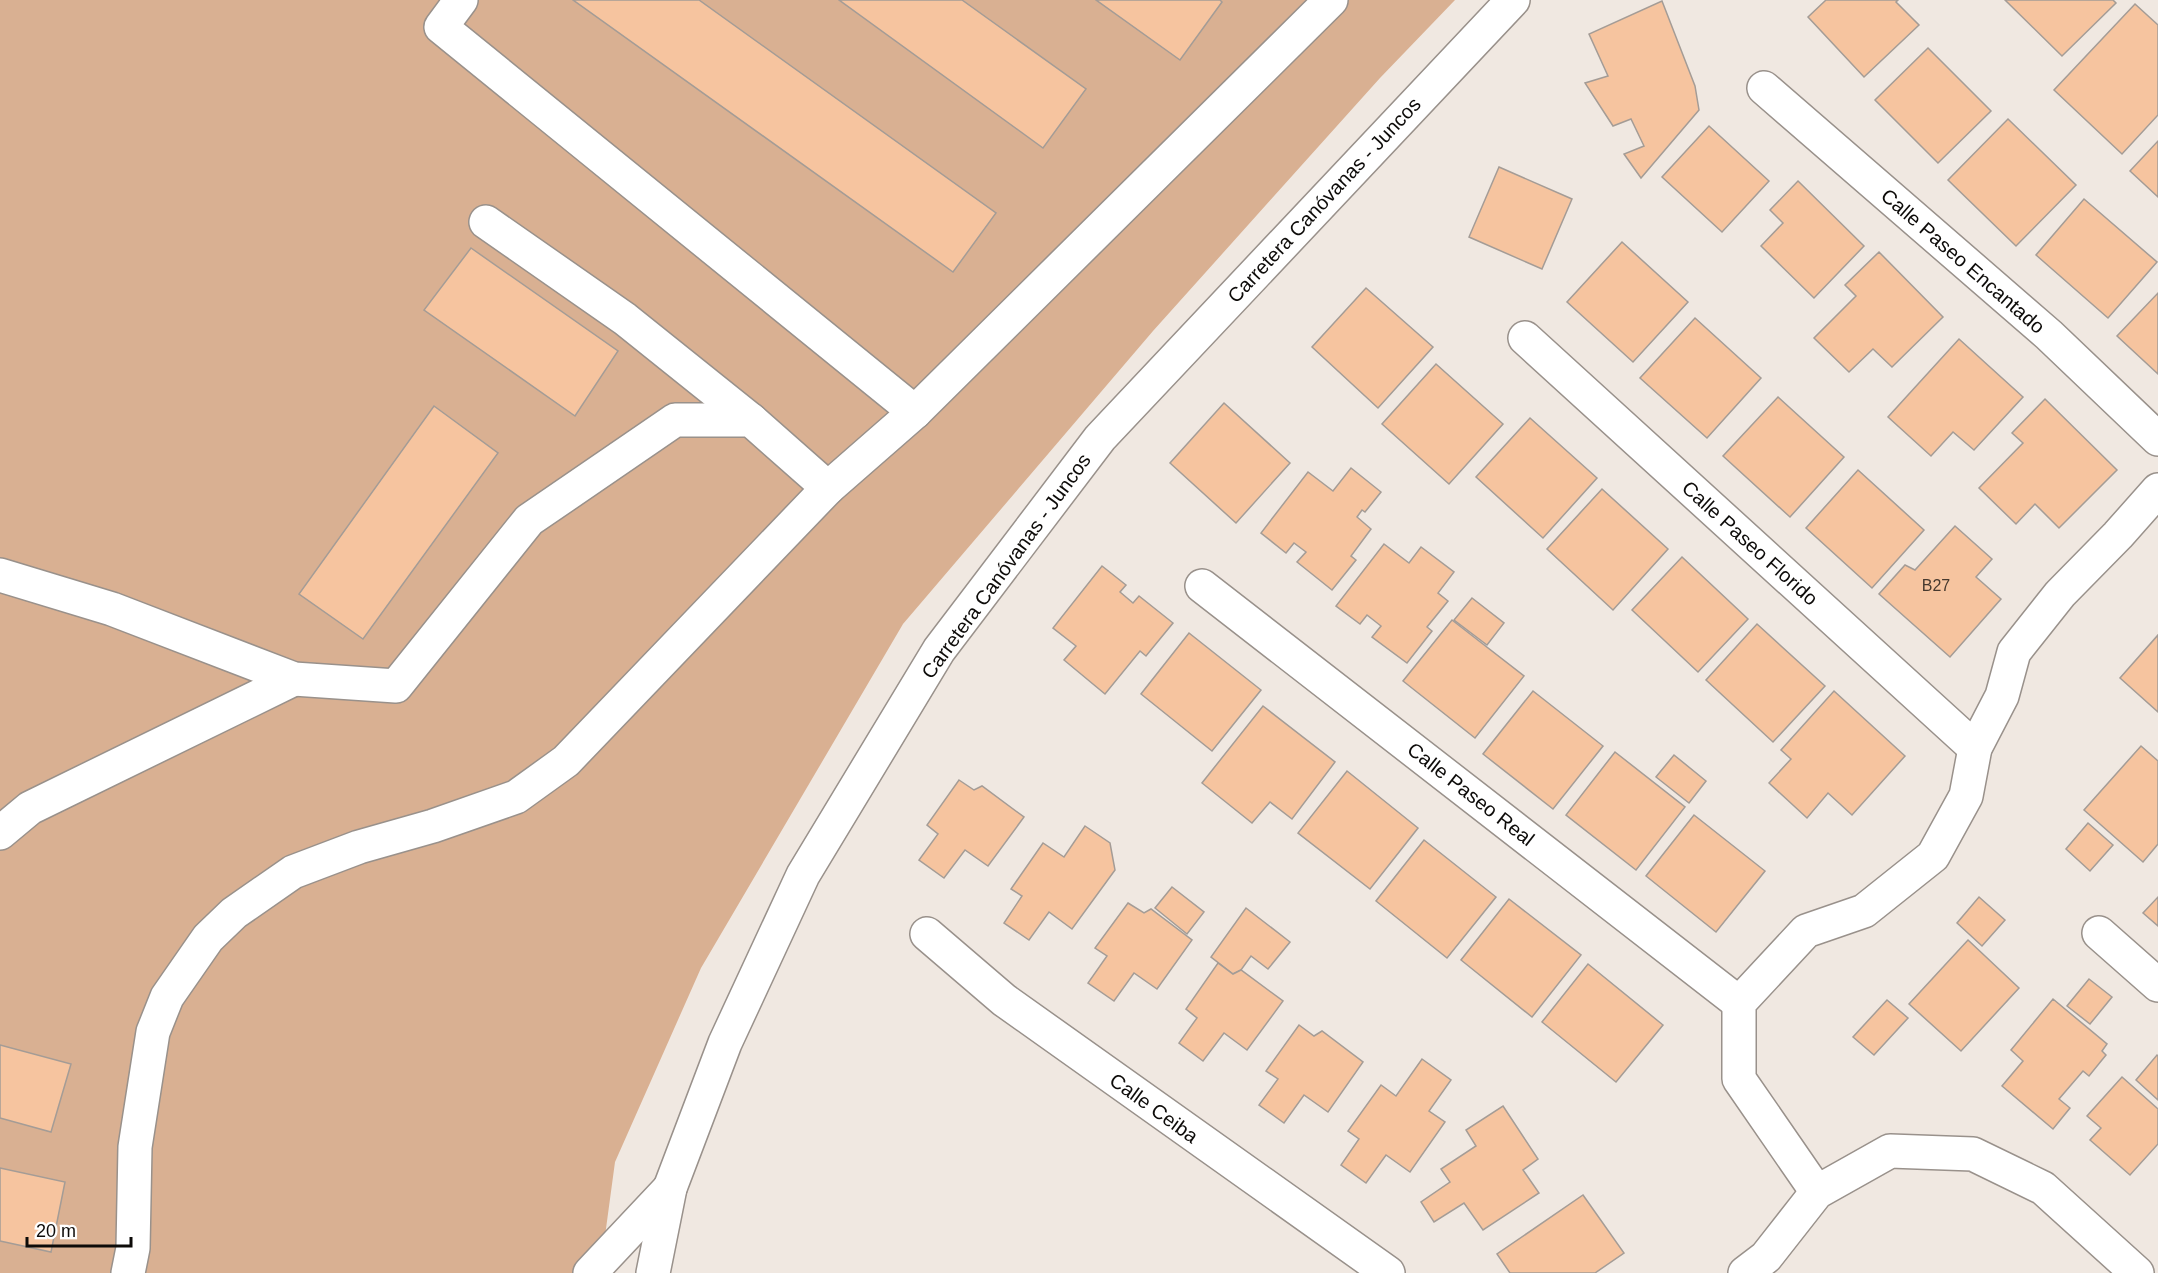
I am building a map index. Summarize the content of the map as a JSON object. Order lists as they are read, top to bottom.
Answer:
{
  "streets": {
    "street": [
      "Carretera Canóvanas - Juncos",
      "Calle Paseo Encantado",
      "Calle Paseo Florido",
      "Calle Paseo Real",
      "Calle Ceiba"
    ]
  },
  "house_numbers": ["B27"],
  "scale_bar": "20 m"
}
